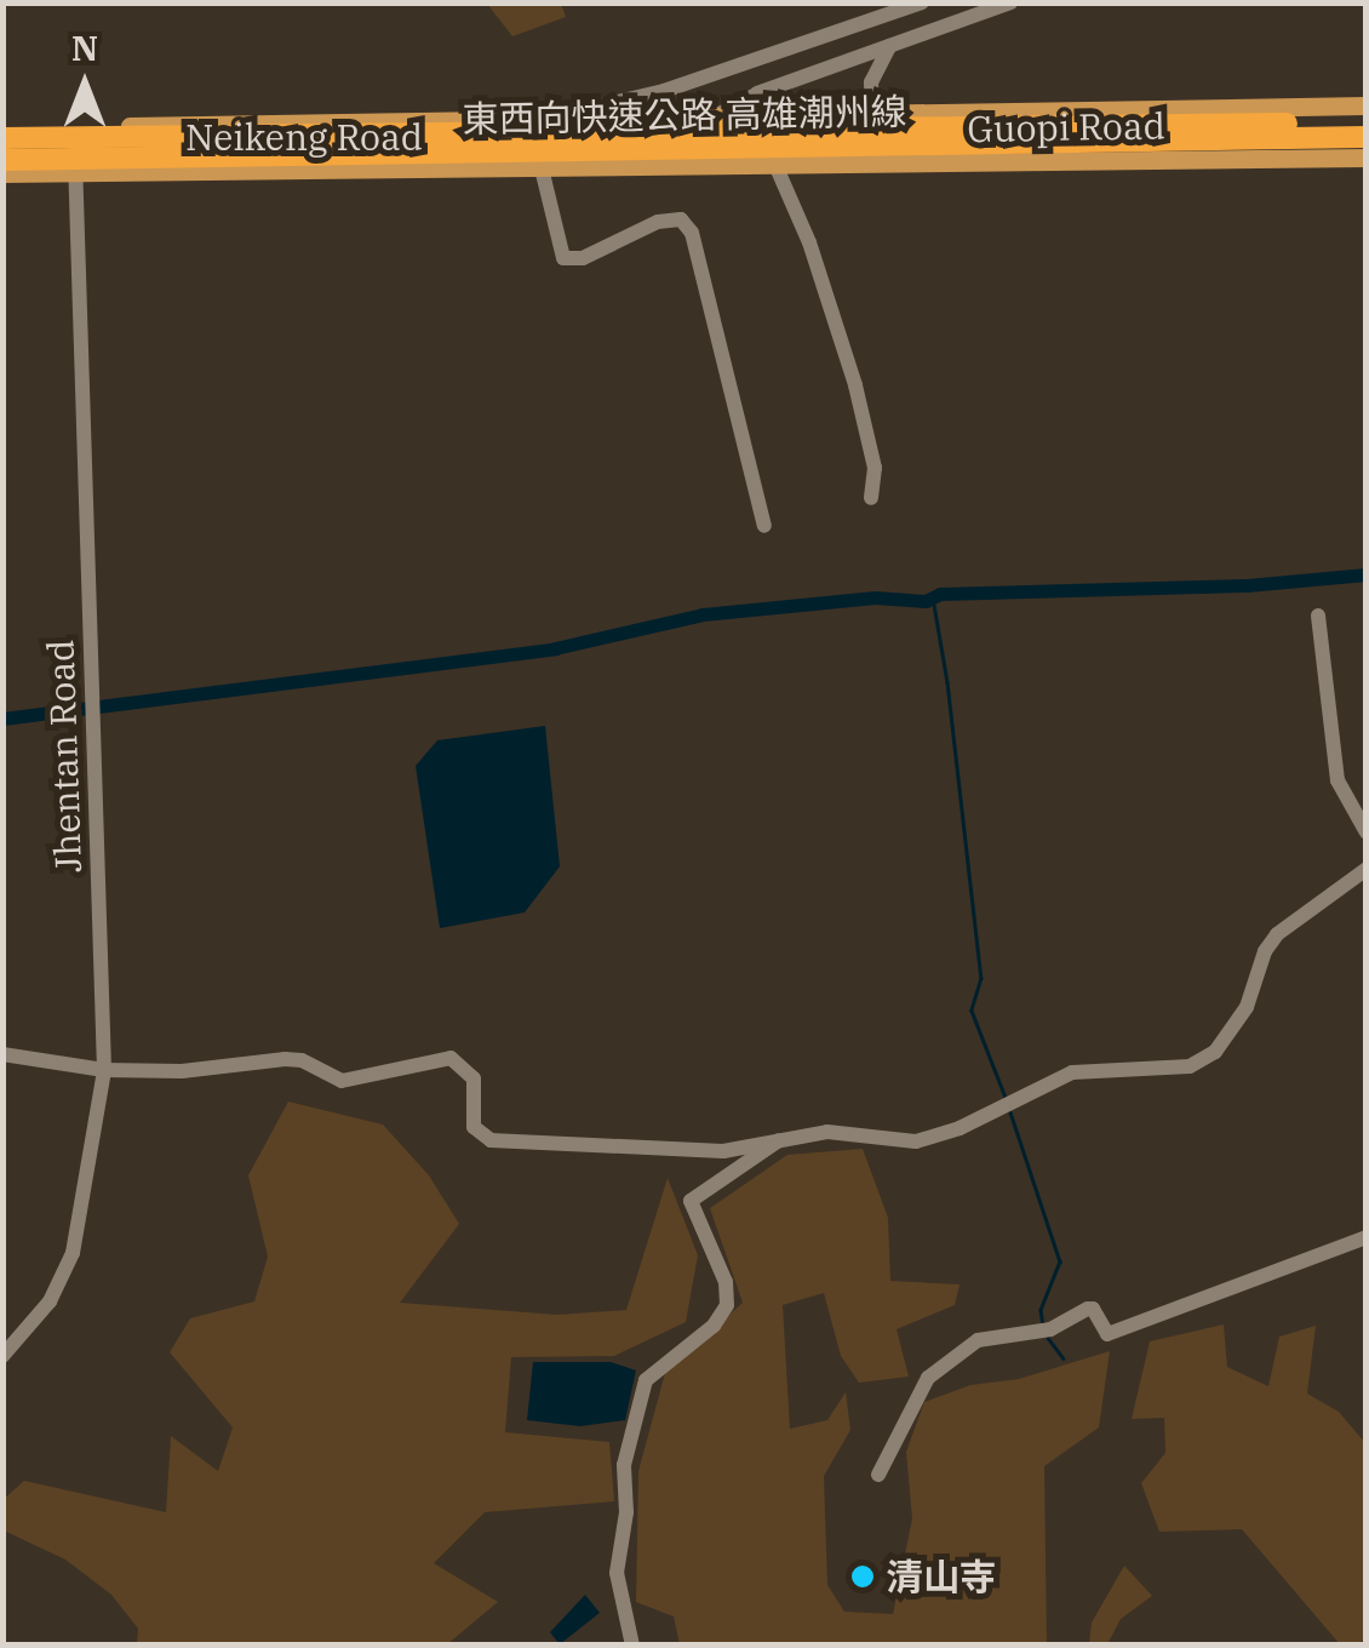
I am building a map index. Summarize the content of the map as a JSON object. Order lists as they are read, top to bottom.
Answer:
{
  "streets": {
    "highway": ["東西向快速公路 高雄潮州線"],
    "main road": ["Guopi Road", "Neikeng Road"],
    "street": ["Jhentan Road"]
  },
  "crossings": [
    ["Guopi Road", "Neikeng Road"],
    ["Neikeng Road", "Jhentan Road"]
  ],
  "places": ["清山寺"],
  "north": "top"
}
